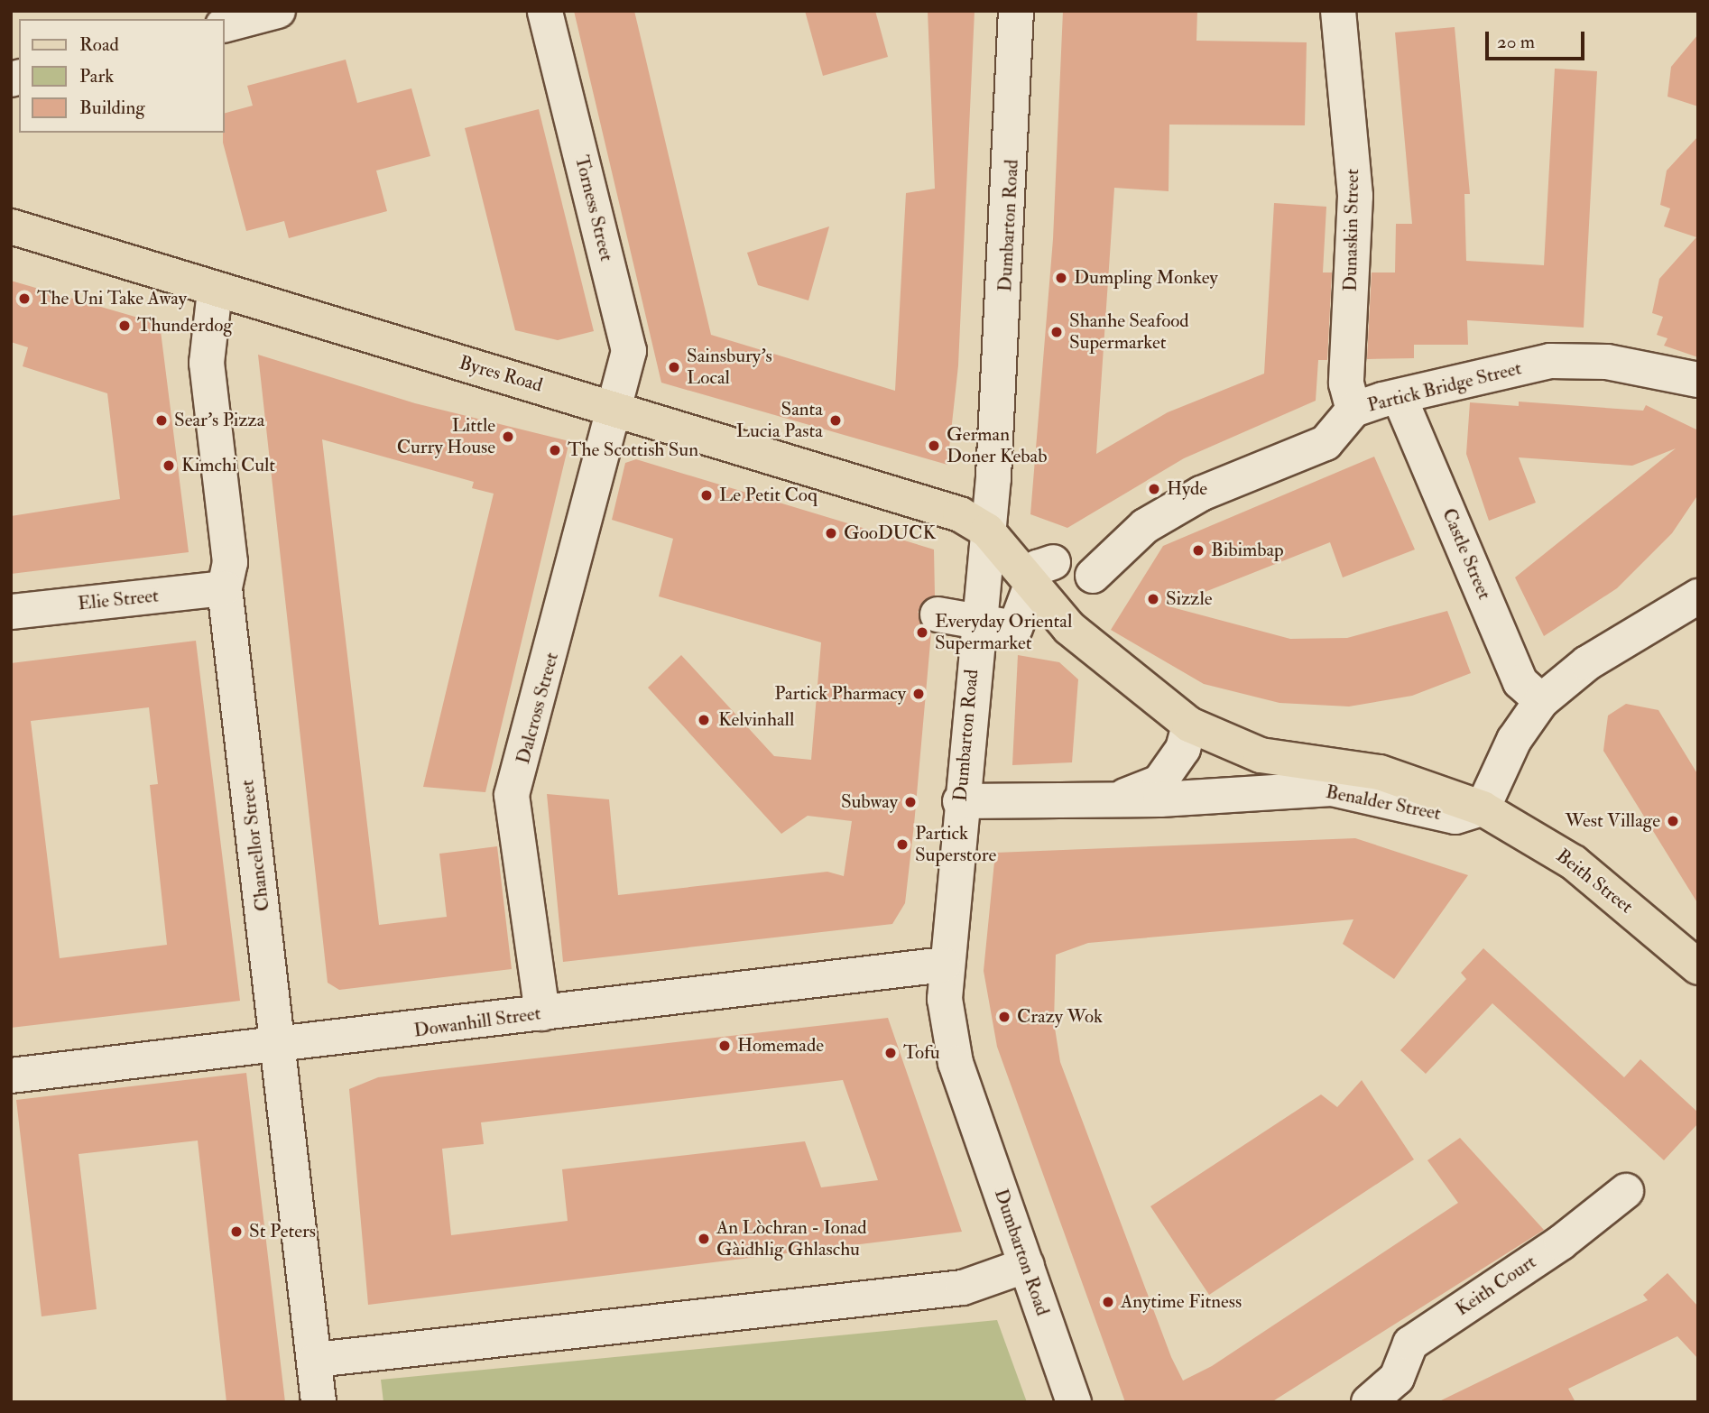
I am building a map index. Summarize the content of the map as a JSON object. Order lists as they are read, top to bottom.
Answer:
{
  "streets": {
    "main road": ["Byres Road", "Beith Street"],
    "street": [
      "Torness Street",
      "Dumbarton Road",
      "Dunaskin Street",
      "Partick Bridge Street",
      "Castle Street",
      "Elie Street",
      "Dalcross Street",
      "Benalder Street",
      "Chancellor Street",
      "Dowanhill Street",
      "Keith Court"
    ]
  },
  "crossings": [
    ["Torness Street", "Byres Road"],
    ["Torness Street", "Dalcross Street"],
    ["Dumbarton Road", "Byres Road"],
    ["Dumbarton Road", "Benalder Street"],
    ["Dumbarton Road", "Beith Street"],
    ["Dumbarton Road", "Dowanhill Street"],
    ["Dunaskin Street", "Partick Bridge Street"],
    ["Byres Road", "Dalcross Street"],
    ["Byres Road", "Chancellor Street"],
    ["Byres Road", "Beith Street"],
    ["Partick Bridge Street", "Castle Street"],
    ["Elie Street", "Chancellor Street"],
    ["Dalcross Street", "Dowanhill Street"],
    ["Benalder Street", "Beith Street"],
    ["Chancellor Street", "Dowanhill Street"]
  ],
  "places": [
    "Dumpling Monkey",
    "The Uni Take Away",
    "Thunderdog",
    "Shanhe Seafood Supermarket",
    "Sainsbury's Local",
    "Sear's Pizza",
    "Santa Lucia Pasta",
    "Little Curry House",
    "German Doner Kebab",
    "The Scottish Sun",
    "Kimchi Cult",
    "Hyde",
    "Le Petit Coq",
    "GooDUCK",
    "Bibimbap",
    "Sizzle",
    "Everyday Oriental Supermarket",
    "Partick Pharmacy",
    "Kelvinhall",
    "Subway",
    "West Village",
    "Partick Superstore",
    "Crazy Wok",
    "Homemade",
    "Tofu",
    "St Peters",
    "An Lòchran - Ionad Gàidhlig Ghlaschu",
    "Anytime Fitness"
  ],
  "legend": ["Road", "Park", "Building"],
  "scale_bar": "20 m"
}
